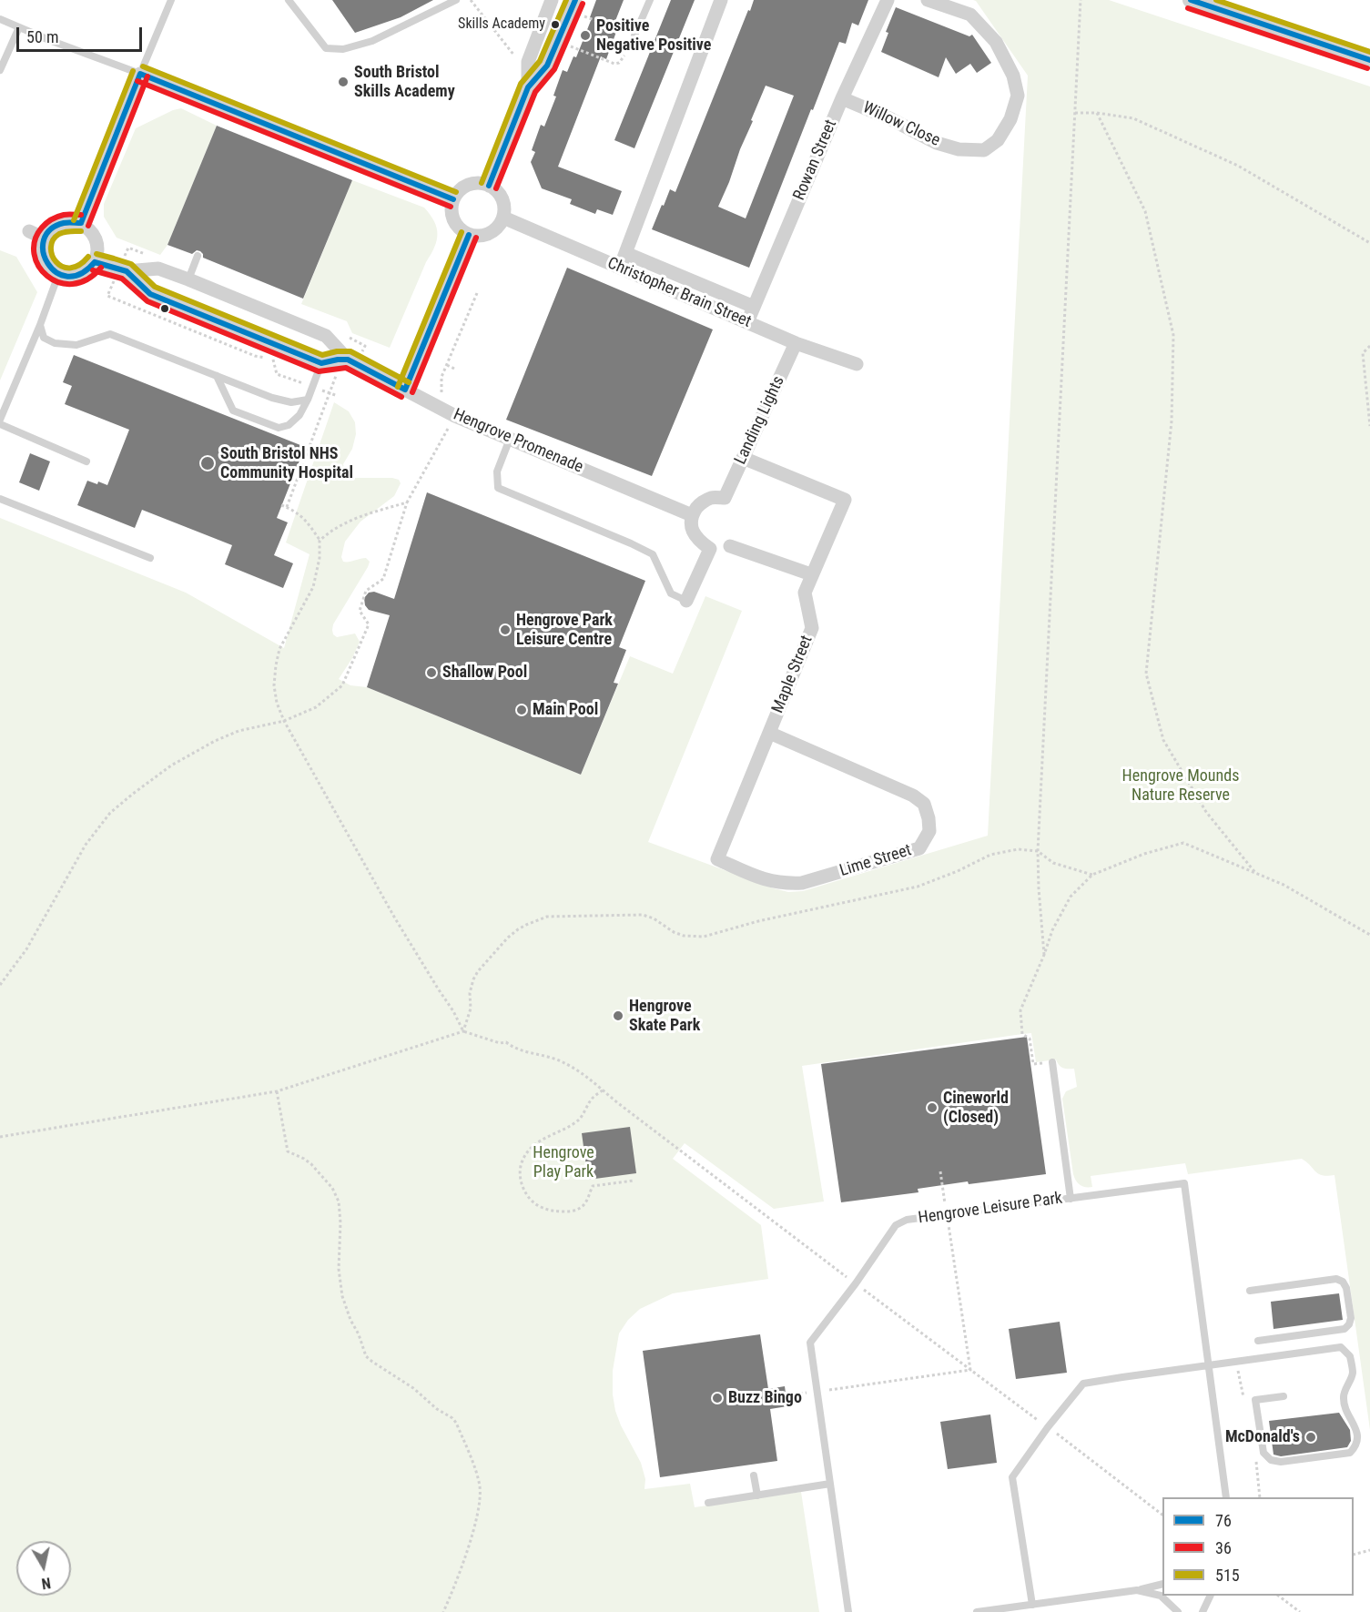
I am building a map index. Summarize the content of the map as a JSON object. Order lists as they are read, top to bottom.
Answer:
{
  "streets": {
    "street": [
      "Willow Close",
      "Rowan Street",
      "Christopher Brain Street",
      "Landing Lights",
      "Hengrove Promenade",
      "Maple Street",
      "Lime Street"
    ],
    "lane": ["Hengrove Leisure Park"]
  },
  "crossings": [
    ["Willow Close", "Rowan Street"],
    ["Rowan Street", "Christopher Brain Street"],
    ["Christopher Brain Street", "Landing Lights"],
    ["Landing Lights", "Hengrove Promenade"],
    ["Landing Lights", "Maple Street"],
    ["Maple Street", "Lime Street"]
  ],
  "parks": ["Hengrove Mounds Nature Reserve", "Hengrove Play Park"],
  "places": [
    "Skills Academy",
    "Positive Negative Positive",
    "South Bristol Skills Academy",
    "South Bristol NHS Community Hospital",
    "Hengrove Park Leisure Centre",
    "Shallow Pool",
    "Main Pool",
    "Hengrove Skate Park",
    "Cineworld (Closed)",
    "Buzz Bingo",
    "McDonald's"
  ],
  "lines": ["transit line 76", "transit line 515", "transit line 36"],
  "legend": ["76", "36", "515"],
  "scale_bar": "50 m",
  "north": "bottom"
}
